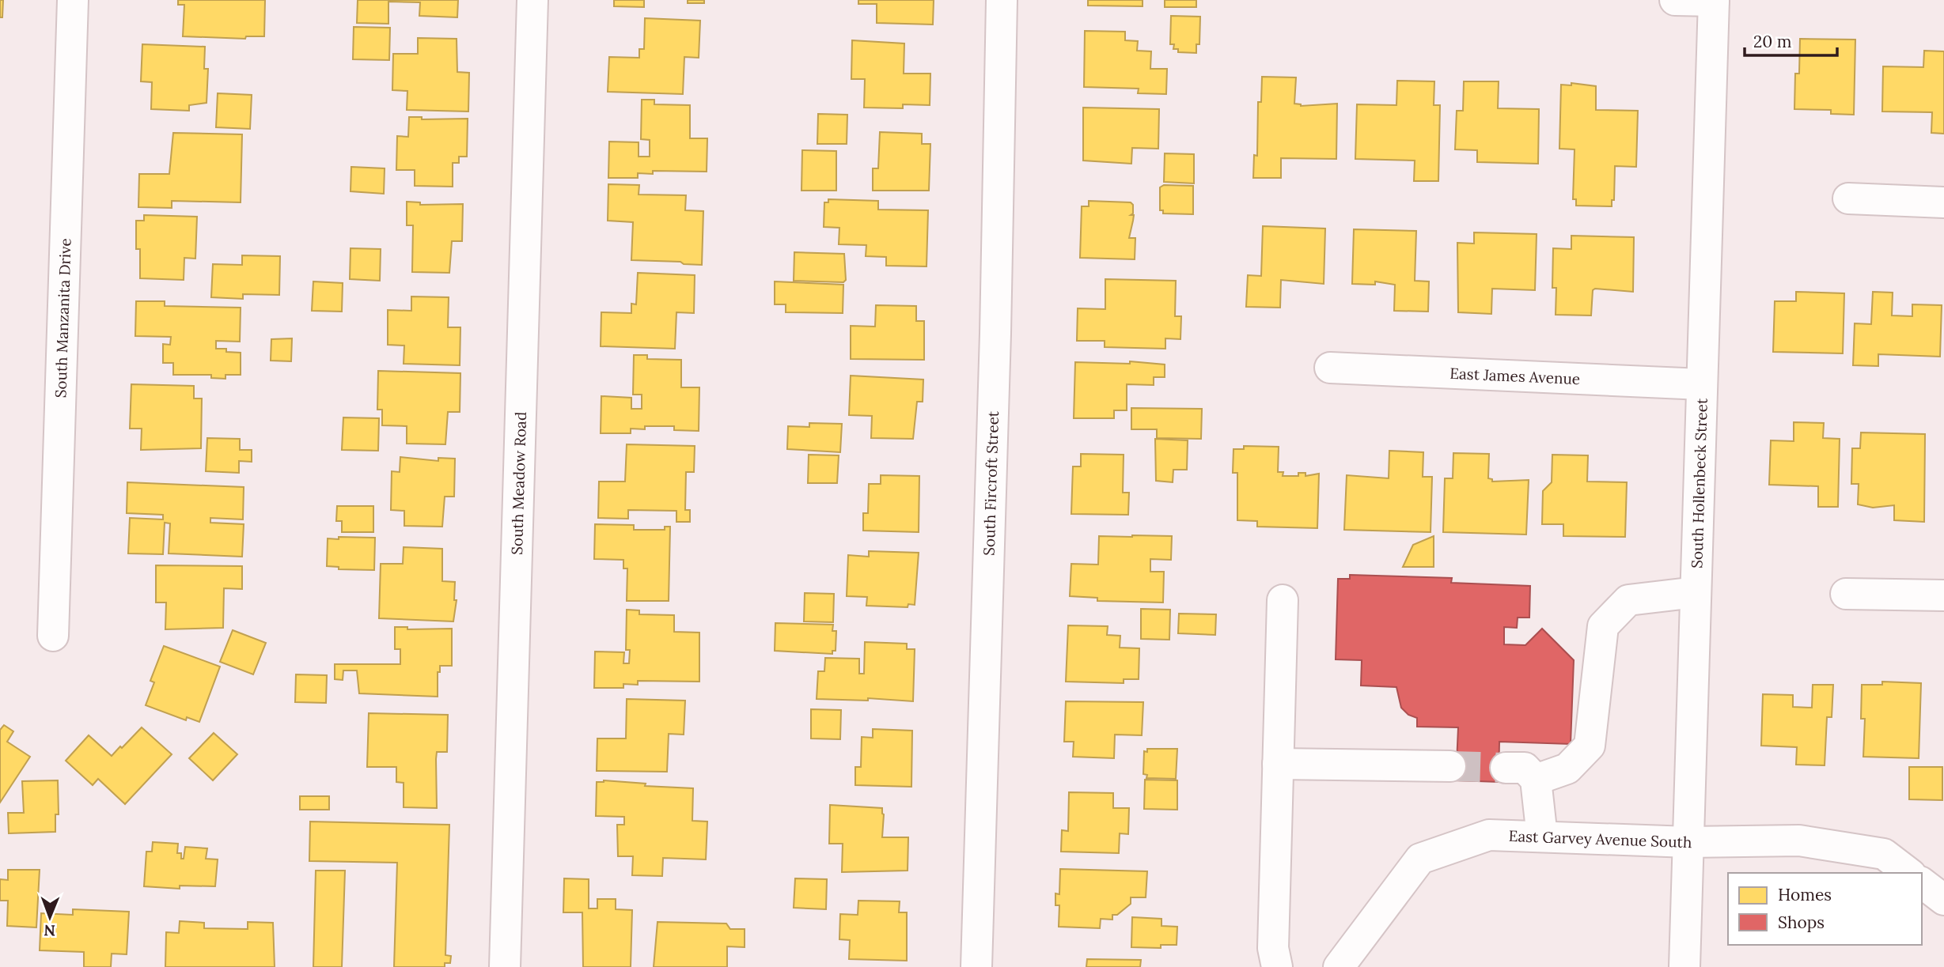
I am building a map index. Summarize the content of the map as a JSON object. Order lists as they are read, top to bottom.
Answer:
{
  "streets": {
    "street": [
      "South Manzanita Drive",
      "East James Avenue",
      "South Hollenbeck Street",
      "South Meadow Road",
      "South Fircroft Street",
      "East Garvey Avenue South"
    ]
  },
  "crossings": [
    ["East James Avenue", "South Hollenbeck Street"],
    ["South Hollenbeck Street", "East Garvey Avenue South"]
  ],
  "legend": ["Homes", "Shops"],
  "scale_bar": "20 m",
  "north": "bottom"
}
